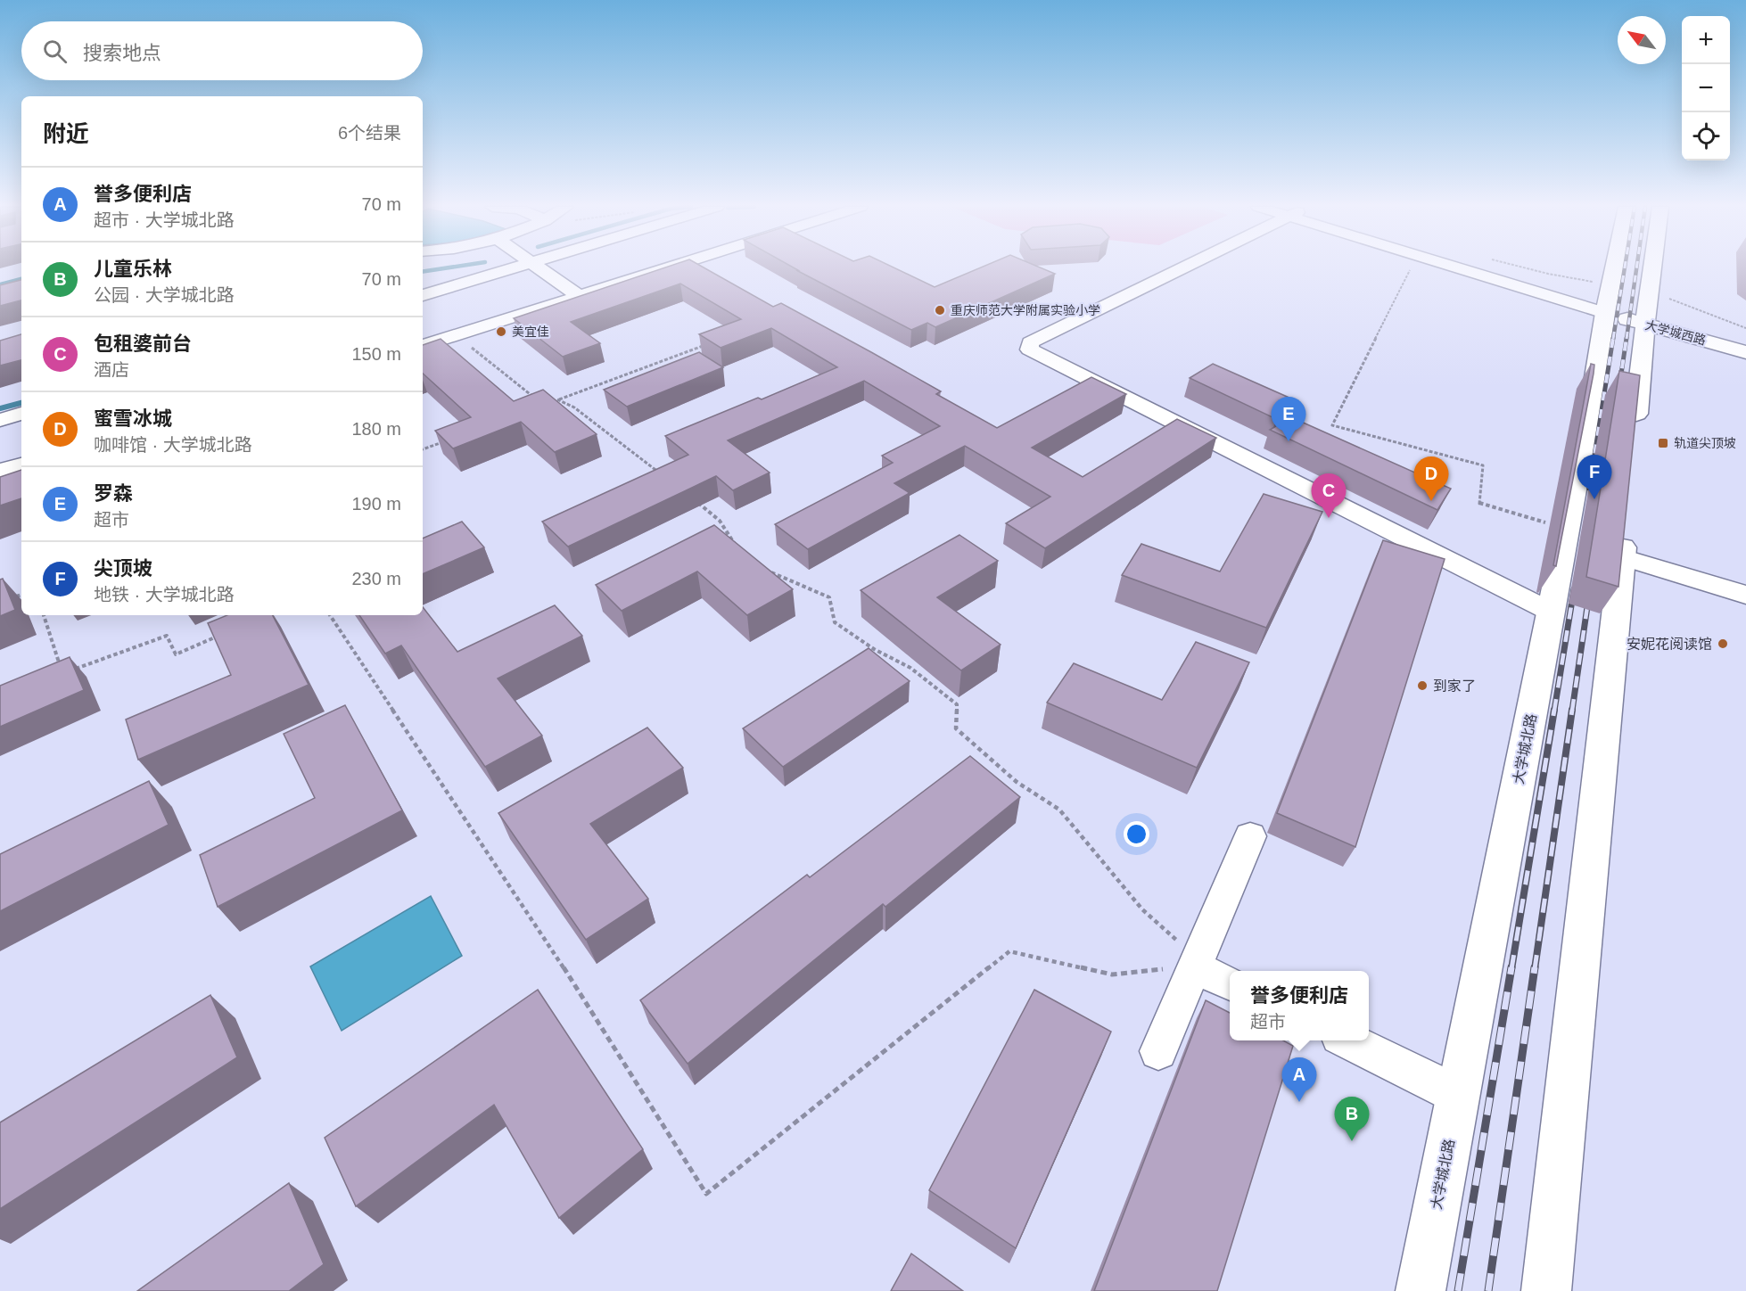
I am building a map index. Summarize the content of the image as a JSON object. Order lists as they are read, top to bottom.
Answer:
{
  "streets": {
    "main road": ["大学城西路", "大学城北路"]
  },
  "crossings": [
    ["大学城西路", "大学城北路"]
  ],
  "places": {
    "other": [
      "重庆师范大学附属实验小学",
      "美宜佳",
      "安妮花阅读馆",
      "到家了"
    ],
    "transit": ["轨道尖顶坡"]
  },
  "north": "top left",
  "page": {
    "map_buttons": ["+", "−"],
    "search": "搜索地点",
    "heading": ["附近", "6个结果"],
    "list": [
      {
        "mark": "A",
        "name": "誉多便利店",
        "note": "超市 · 大学城北路",
        "value": "70 m"
      },
      {
        "mark": "B",
        "name": "儿童乐林",
        "note": "公园 · 大学城北路",
        "value": "70 m"
      },
      {
        "mark": "C",
        "name": "包租婆前台",
        "note": "酒店",
        "value": "150 m"
      },
      {
        "mark": "D",
        "name": "蜜雪冰城",
        "note": "咖啡馆 · 大学城北路",
        "value": "180 m"
      },
      {
        "mark": "E",
        "name": "罗森",
        "note": "超市",
        "value": "190 m"
      },
      {
        "mark": "F",
        "name": "尖顶坡",
        "note": "地铁 · 大学城北路",
        "value": "230 m"
      }
    ],
    "pins": [
      "E",
      "F",
      "D",
      "C",
      "A",
      "B"
    ],
    "popup": ["誉多便利店", "超市"]
  }
}
